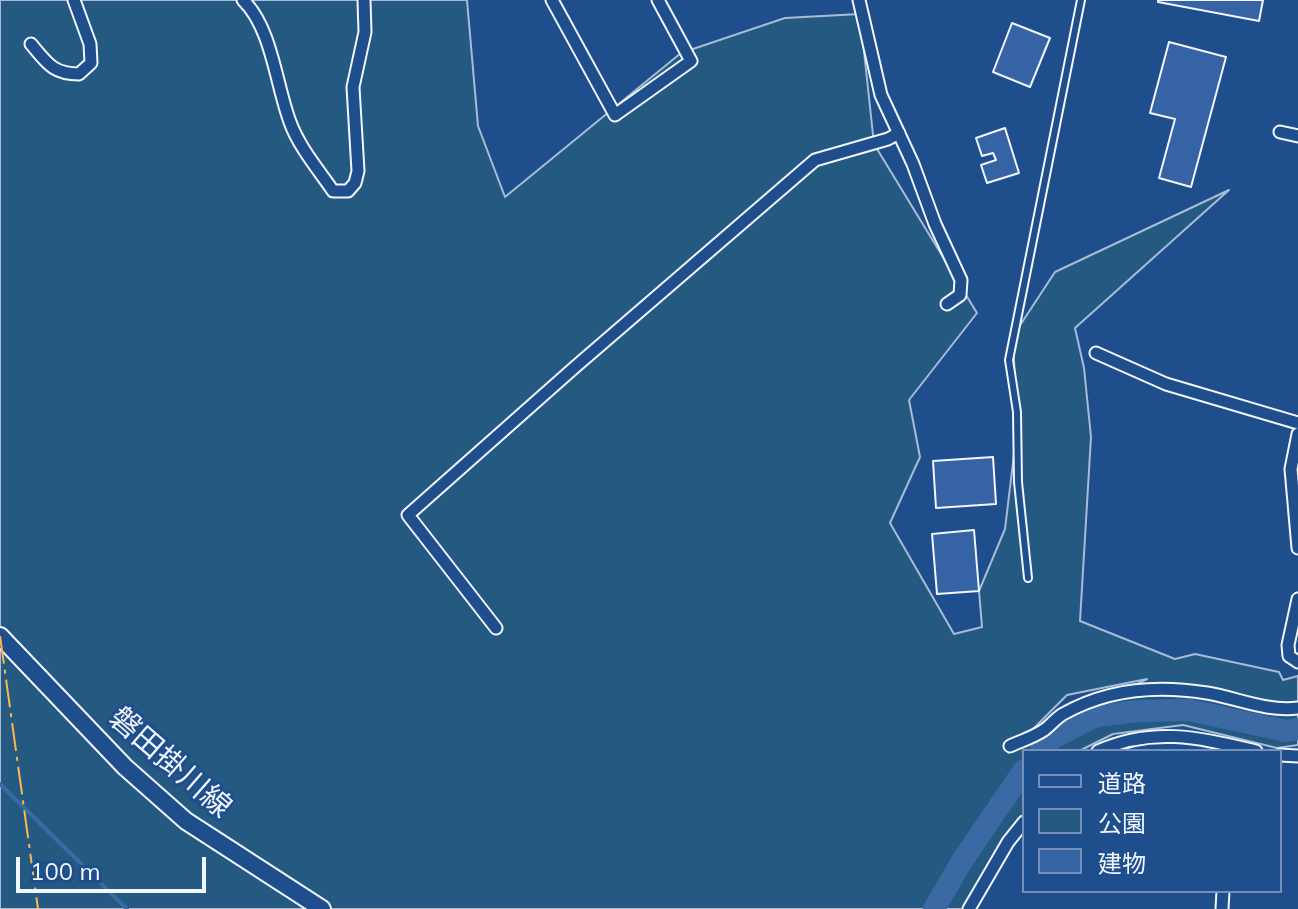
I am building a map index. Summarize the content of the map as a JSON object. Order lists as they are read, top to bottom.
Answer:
{
  "streets": {
    "main road": ["磐田掛川線"]
  },
  "legend": ["道路", "公園", "建物"],
  "scale_bar": "100 m"
}
